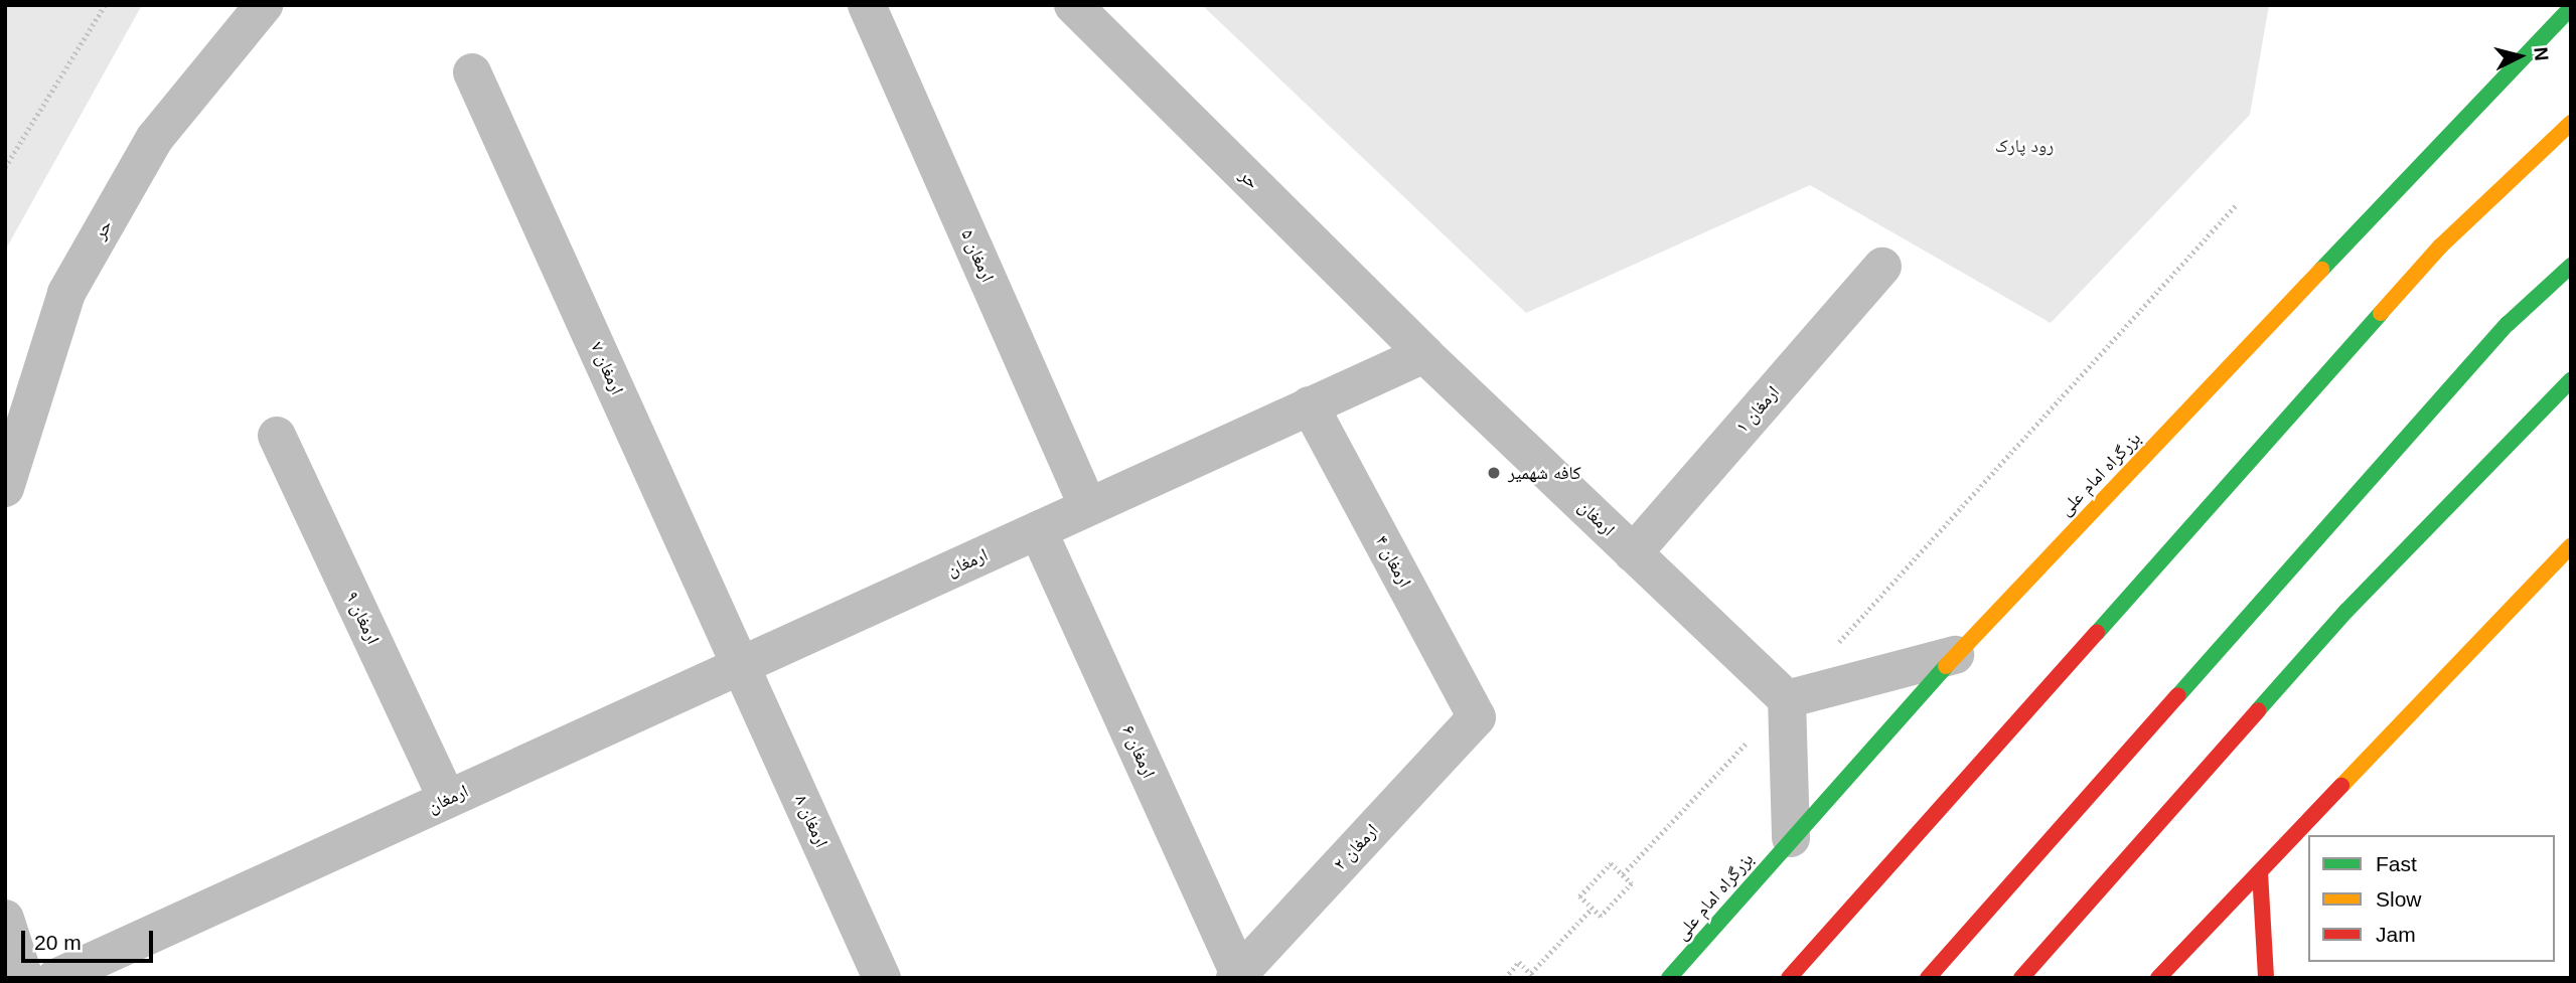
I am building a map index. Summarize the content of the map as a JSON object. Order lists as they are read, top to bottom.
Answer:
{
  "streets": {
    "main road": ["بزرگراه امام علی"],
    "street": [
      "حر",
      "ارمغان ۵",
      "ارمغان ۷",
      "ارمغان ۱",
      "ارمغان",
      "ارمغان ۴",
      "ارمغان ۹",
      "ارمغان ۶",
      "ارمغان ۸",
      "ارمغان ۲"
    ]
  },
  "crossings": [
    ["حر", "ارمغان"],
    ["ارمغان ۵", "ارمغان"],
    ["ارمغان ۷", "ارمغان"],
    ["ارمغان ۷", "ارمغان ۸"],
    ["ارمغان ۱", "ارمغان"],
    ["ارمغان", "ارمغان ۴"],
    ["ارمغان", "ارمغان ۹"],
    ["ارمغان", "ارمغان ۶"],
    ["ارمغان", "ارمغان ۸"],
    ["ارمغان ۴", "ارمغان ۲"],
    ["ارمغان ۶", "ارمغان ۲"]
  ],
  "parks": ["رود پارک"],
  "places": ["كافه شهمير"],
  "legend": ["Fast", "Slow", "Jam"],
  "scale_bar": "20 m",
  "north": "right"
}
